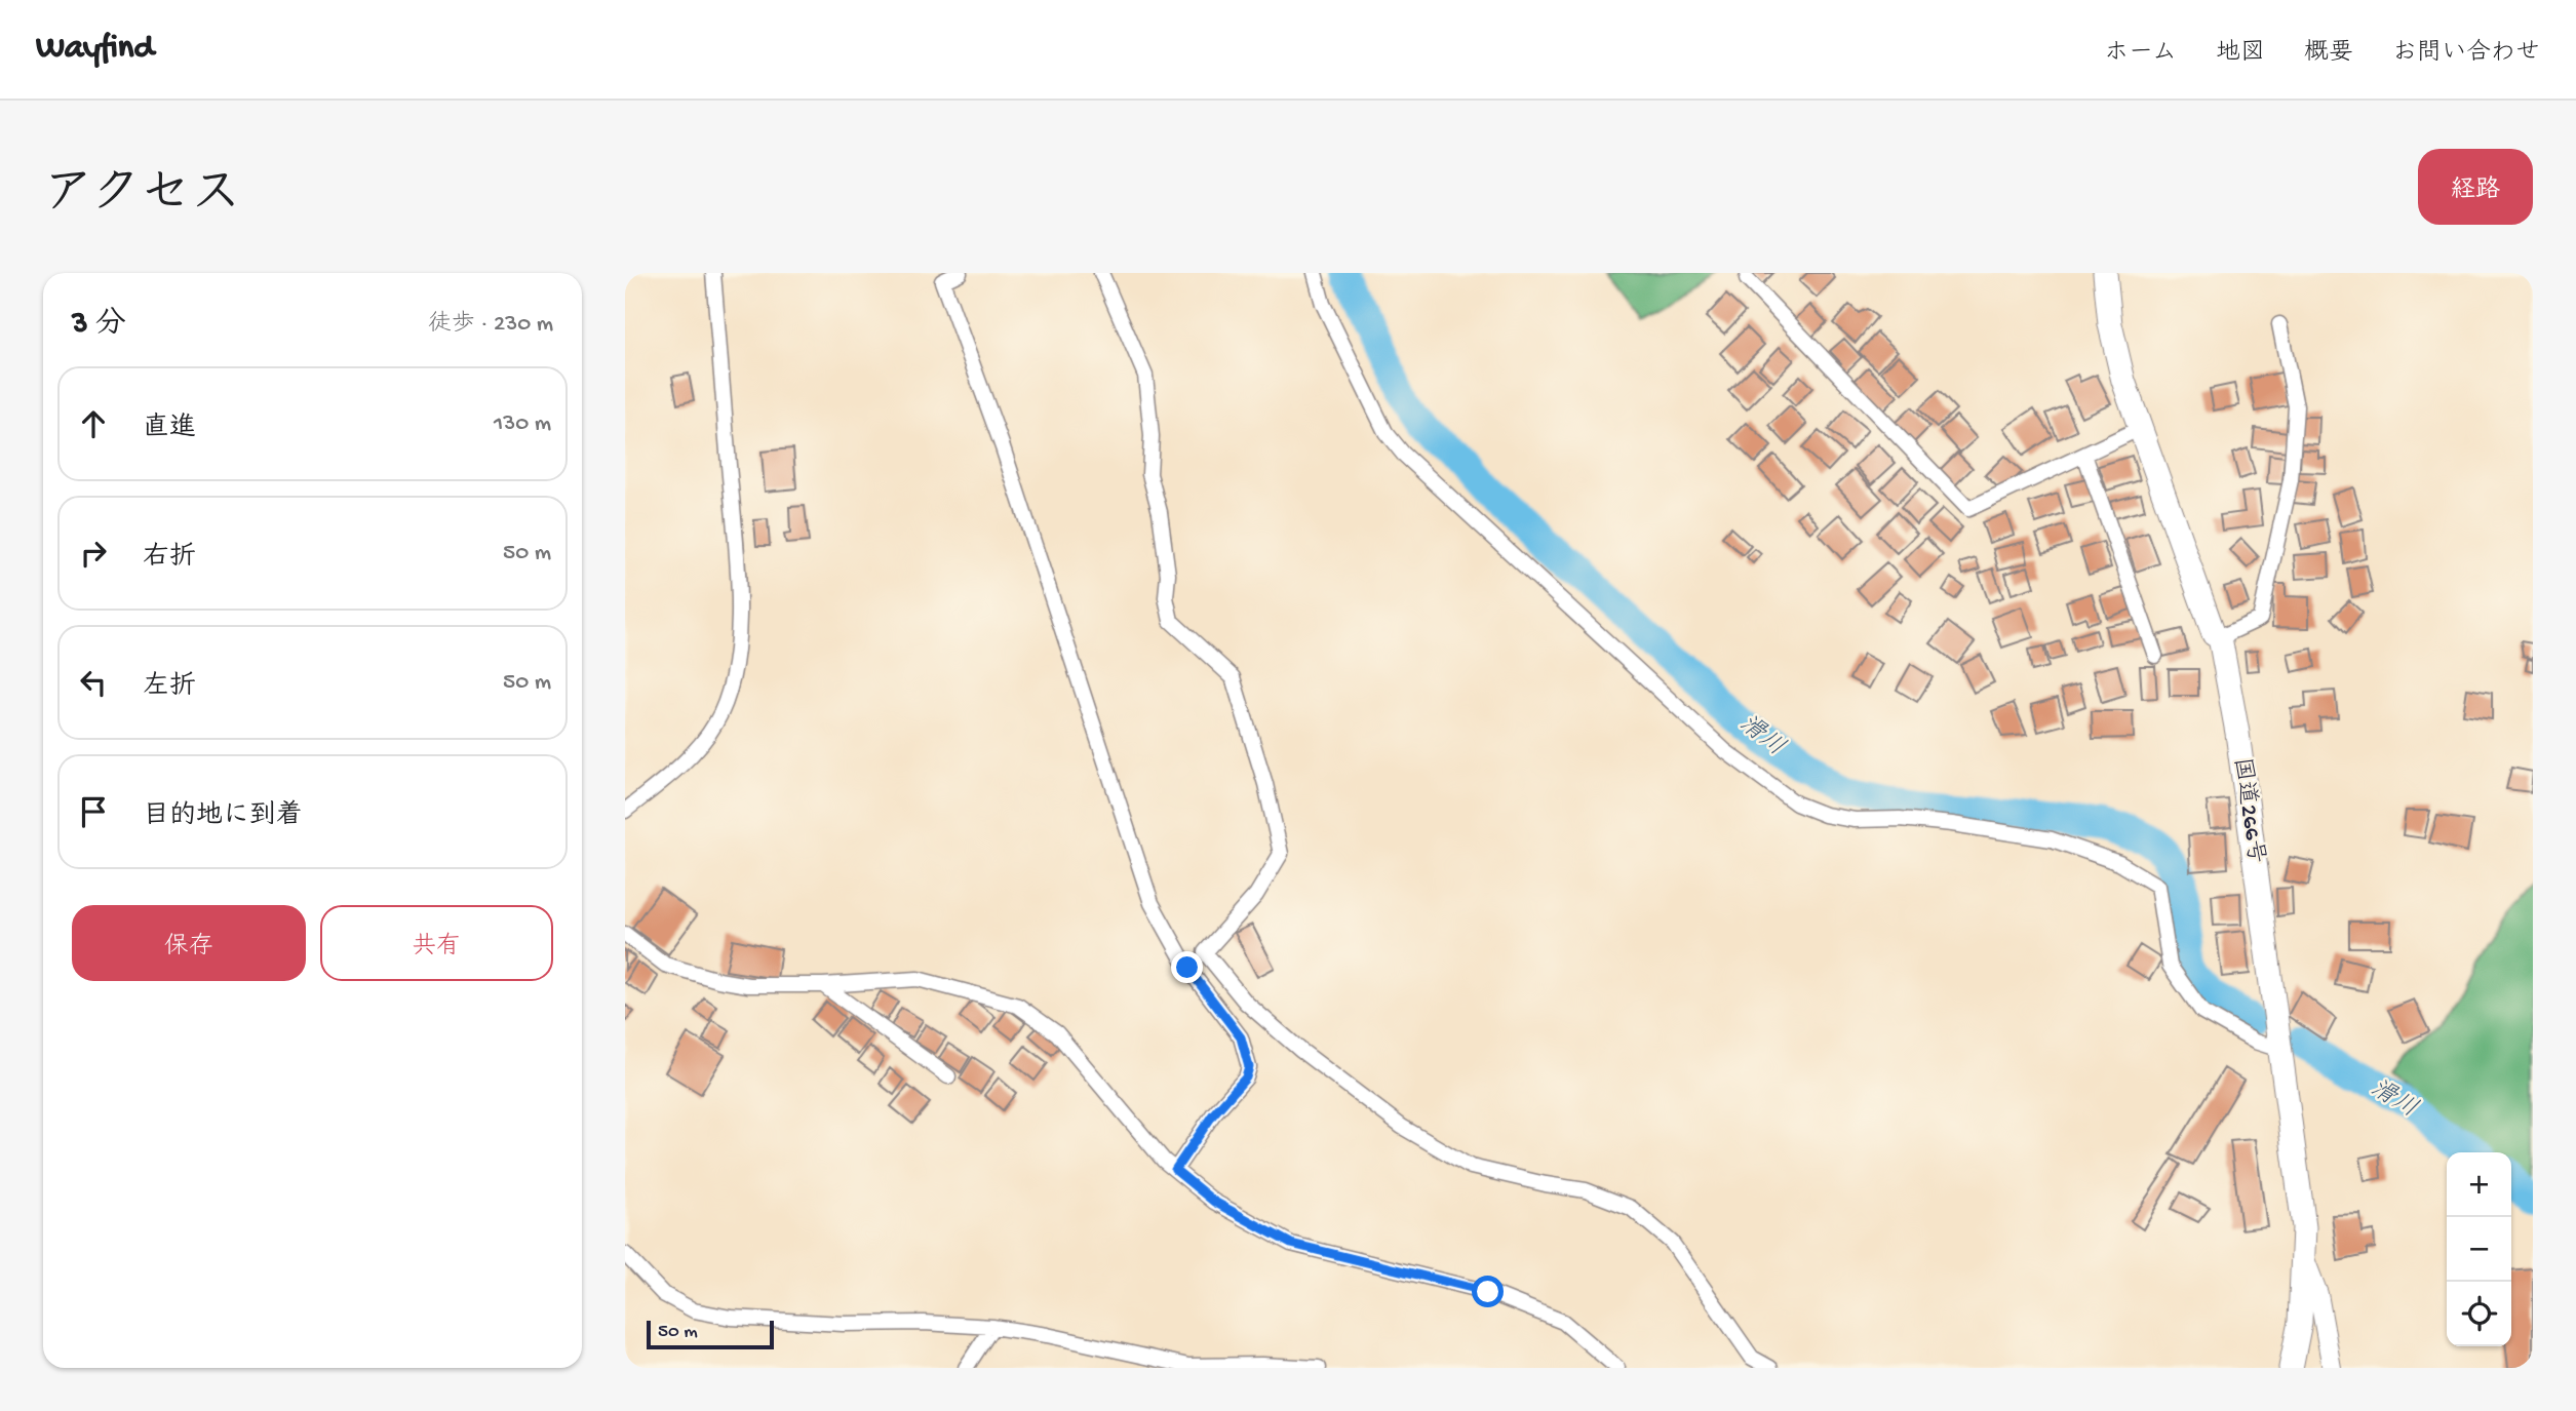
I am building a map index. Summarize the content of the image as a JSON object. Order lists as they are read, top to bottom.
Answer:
{
  "streets": {
    "highway": ["国道266号"]
  },
  "water": ["滑川"],
  "scale_bar": "50 m",
  "page": {
    "header": "Wayfind",
    "nav": [
      "ホーム",
      "地図",
      "概要",
      "お問い合わせ"
    ],
    "title": "アクセス",
    "buttons": [
      "経路",
      ["保存", "共有"]
    ],
    "heading": ["3 分", "徒歩 · 230 m"],
    "list": [
      ["直進", "130 m"],
      ["右折", "50 m"],
      ["左折", "50 m"],
      "目的地に到着"
    ],
    "map_buttons": ["+", "−"],
    "scale": "50 m"
  }
}
